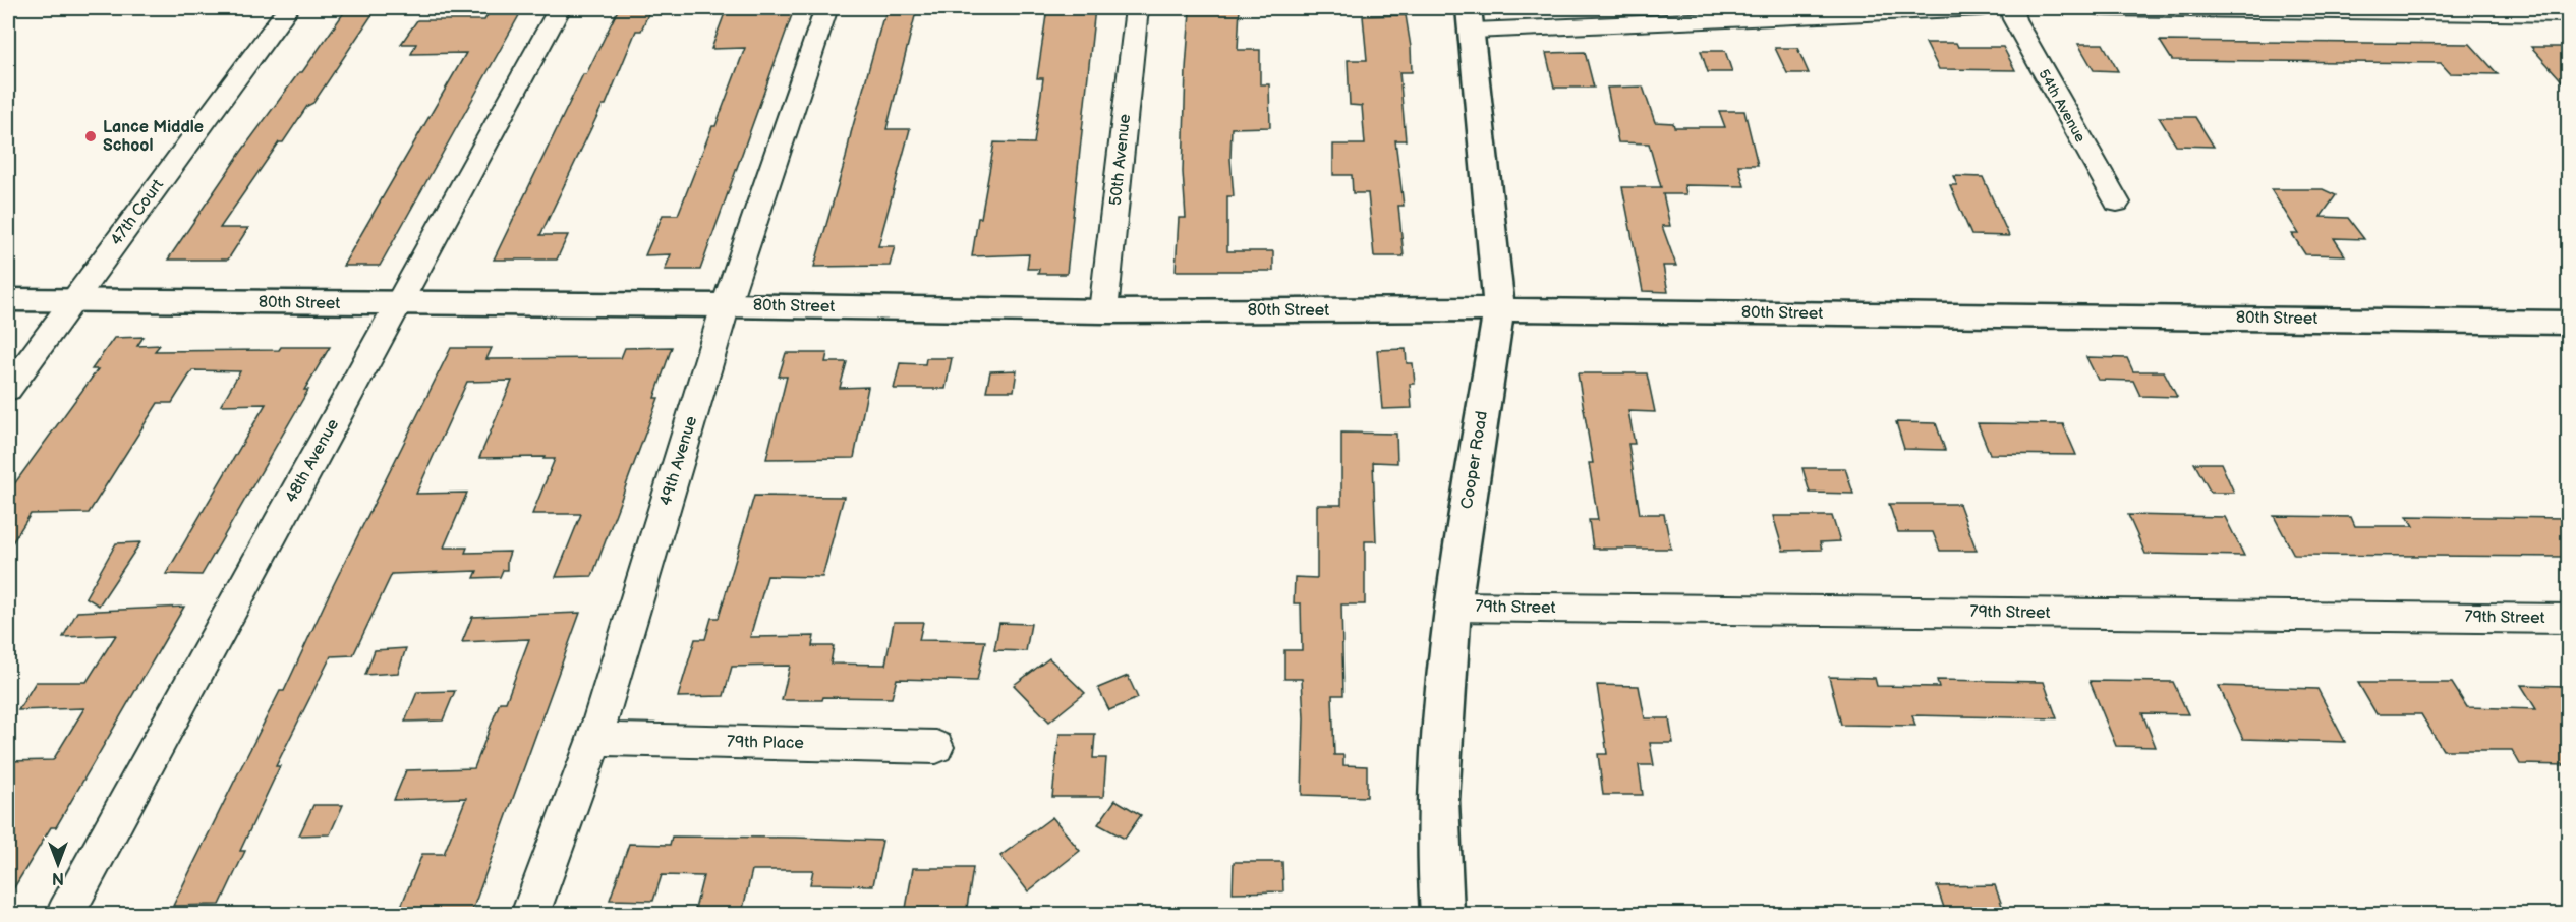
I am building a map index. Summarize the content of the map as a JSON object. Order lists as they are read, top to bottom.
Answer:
{
  "streets": {
    "street": [
      "54th Avenue",
      "50th Avenue",
      "47th Court",
      "80th Street",
      "Cooper Road",
      "48th Avenue",
      "49th Avenue",
      "79th Street",
      "79th Place"
    ]
  },
  "crossings": [
    ["50th Avenue", "80th Street"],
    ["47th Court", "80th Street"],
    ["80th Street", "Cooper Road"],
    ["80th Street", "48th Avenue"],
    ["80th Street", "49th Avenue"],
    ["Cooper Road", "79th Street"],
    ["49th Avenue", "79th Place"]
  ],
  "places": ["Lance Middle School"],
  "north": "bottom"
}
